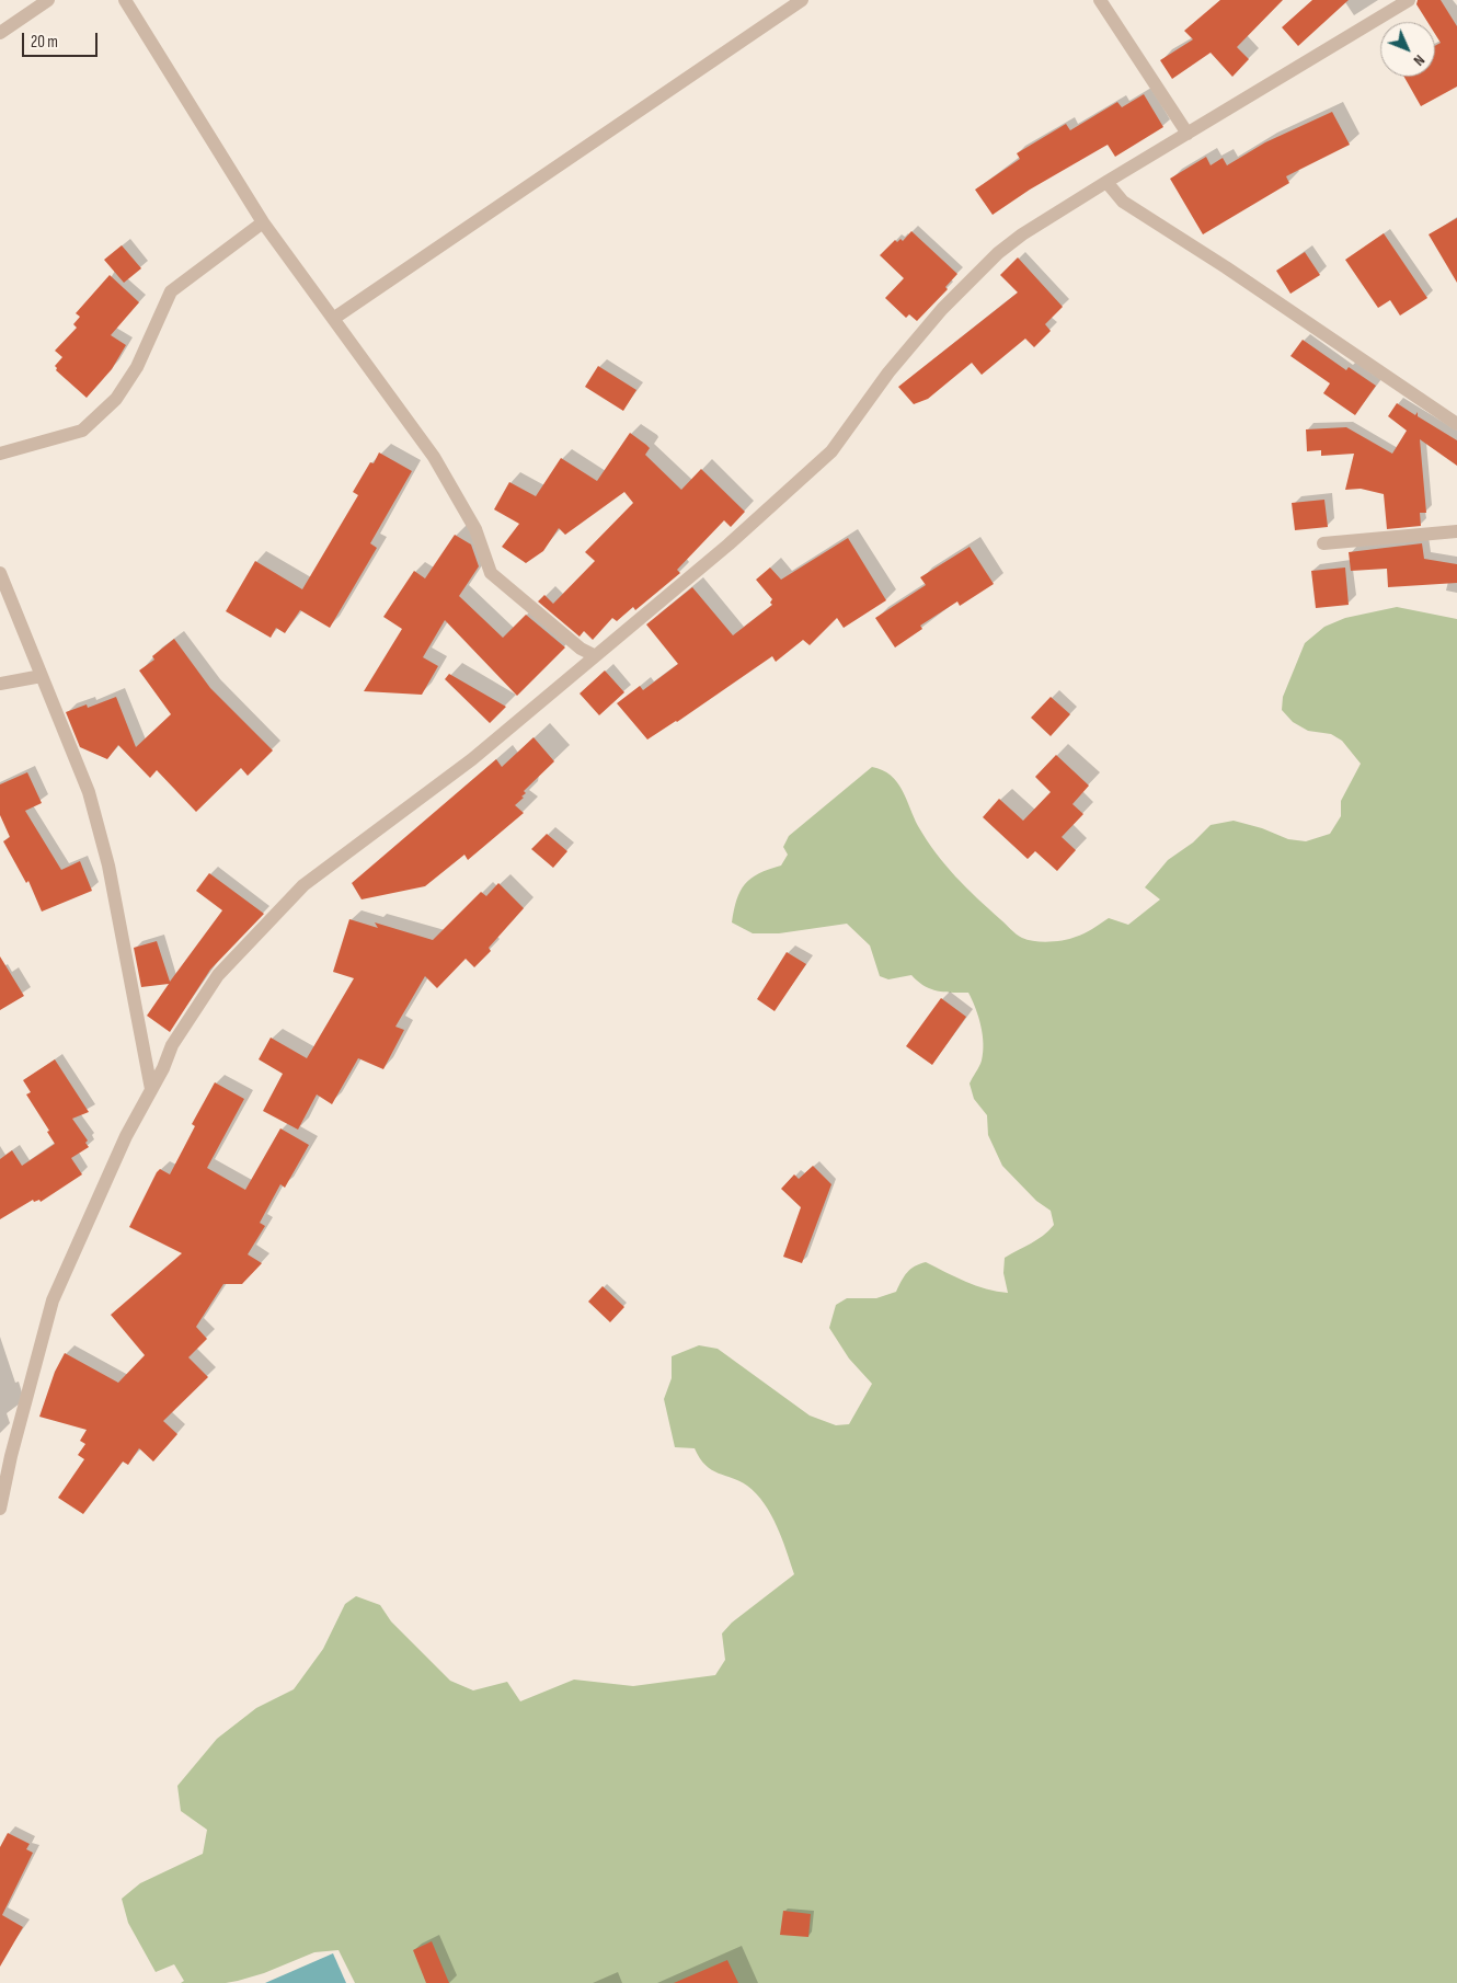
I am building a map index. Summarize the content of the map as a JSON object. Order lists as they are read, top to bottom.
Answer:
{
  "scale_bar": "20 m",
  "north": "bottom right"
}
